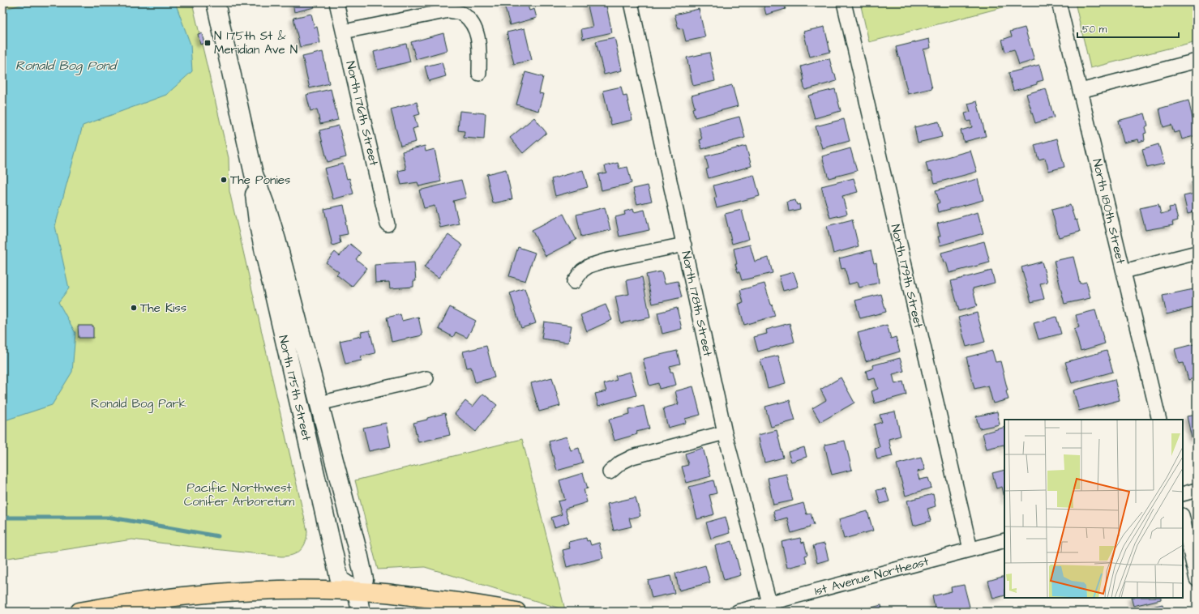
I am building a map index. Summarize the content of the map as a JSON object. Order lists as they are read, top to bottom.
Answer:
{
  "streets": {
    "main road": ["North 175th Street"],
    "street": [
      "North 176th Street",
      "North 180th Street",
      "North 179th Street",
      "North 178th Street",
      "1st Avenue Northeast"
    ]
  },
  "crossings": [
    ["North 179th Street", "1st Avenue Northeast"],
    ["North 178th Street", "1st Avenue Northeast"]
  ],
  "water": ["Ronald Bog Pond"],
  "parks": ["Ronald Bog Park", "Pacific Northwest Conifer Arboretum"],
  "places": {
    "transit": ["N 175th St & Meridian Ave N"],
    "other": ["The Ponies", "The Kiss"]
  },
  "scale_bar": "50 m"
}
